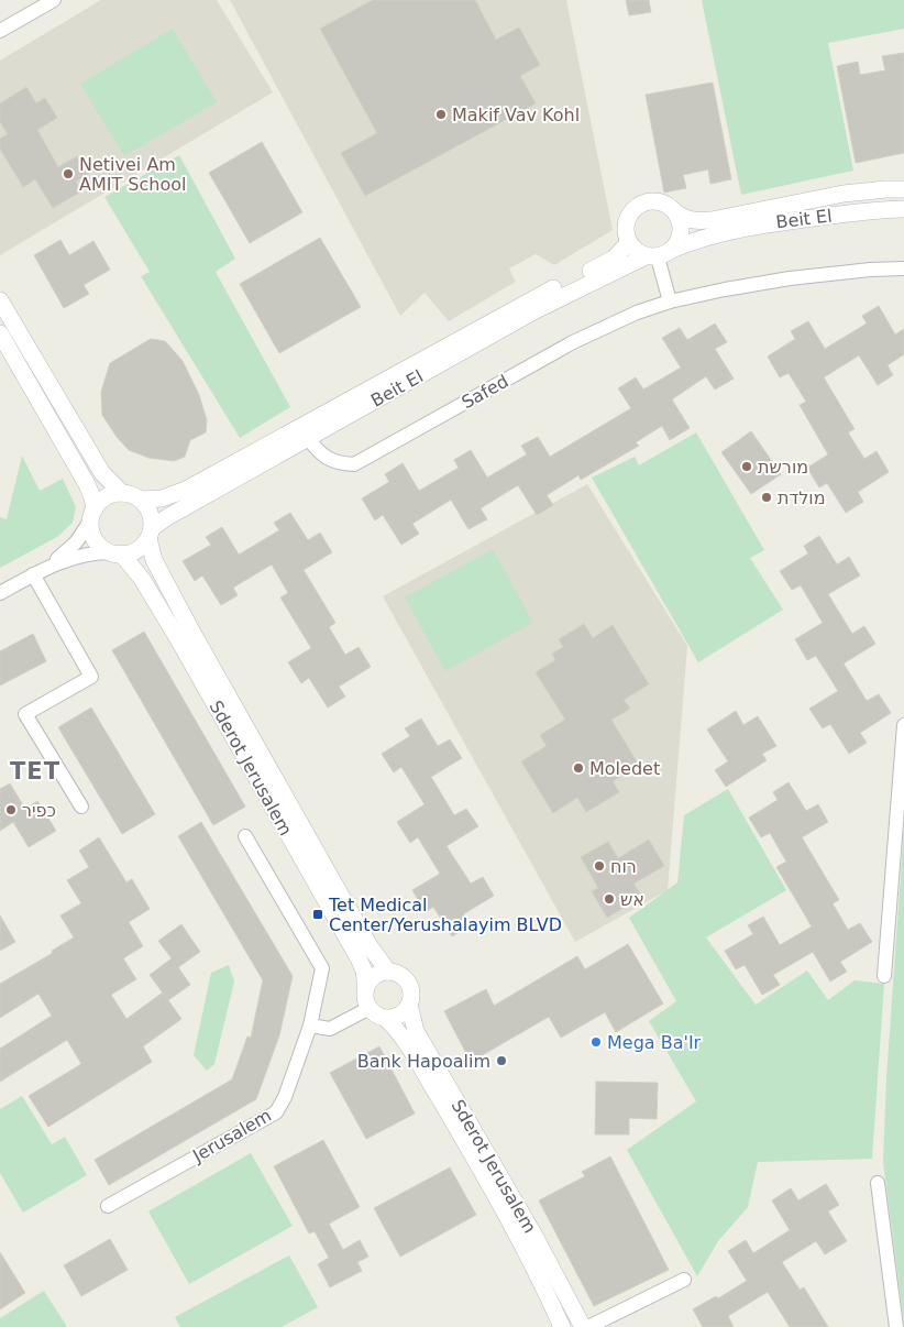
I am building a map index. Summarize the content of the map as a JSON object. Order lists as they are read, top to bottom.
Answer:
{
  "streets": {
    "street": [
      "Beit El",
      "Safed",
      "Sderot Jerusalem",
      "Jerusalem"
    ]
  },
  "crossings": [
    ["Beit El", "Safed"],
    ["Beit El", "Sderot Jerusalem"]
  ],
  "districts": ["TET"],
  "places": {
    "other": [
      "Makif Vav Kohl",
      "Netivei Am AMIT School",
      "מורשת",
      "מולדת",
      "Moledet",
      "כפיר",
      "רוח",
      "אש",
      "Mega Ba'Ir",
      "Bank Hapoalim"
    ],
    "transit": ["Tet Medical Center/Yerushalayim BLVD"]
  }
}
